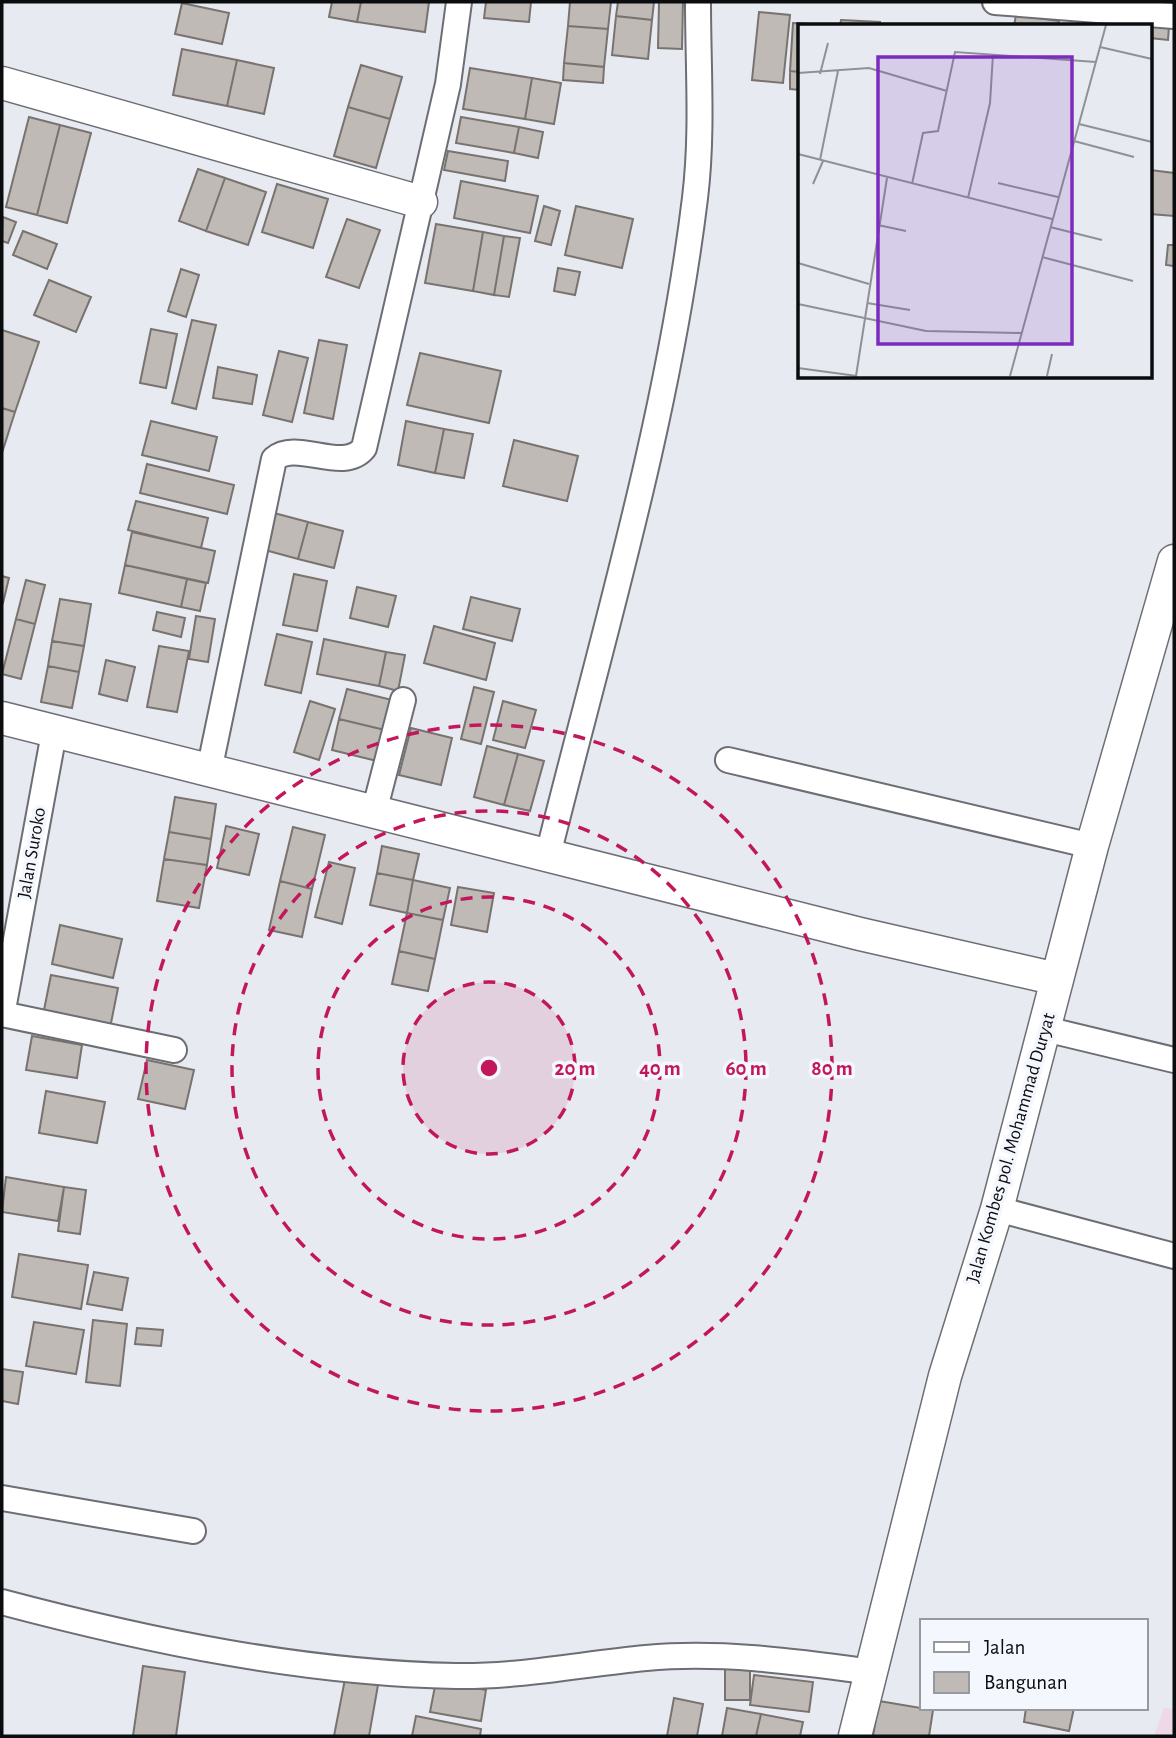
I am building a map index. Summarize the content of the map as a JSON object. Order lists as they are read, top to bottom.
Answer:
{
  "streets": {
    "street": ["Jalan Suroko", "Jalan Kombes pol. Mohammad Duryat"]
  },
  "legend": ["Jalan", "Bangunan"],
  "rings": [
    "20 m",
    "40 m",
    "60 m",
    "80 m"
  ]
}
